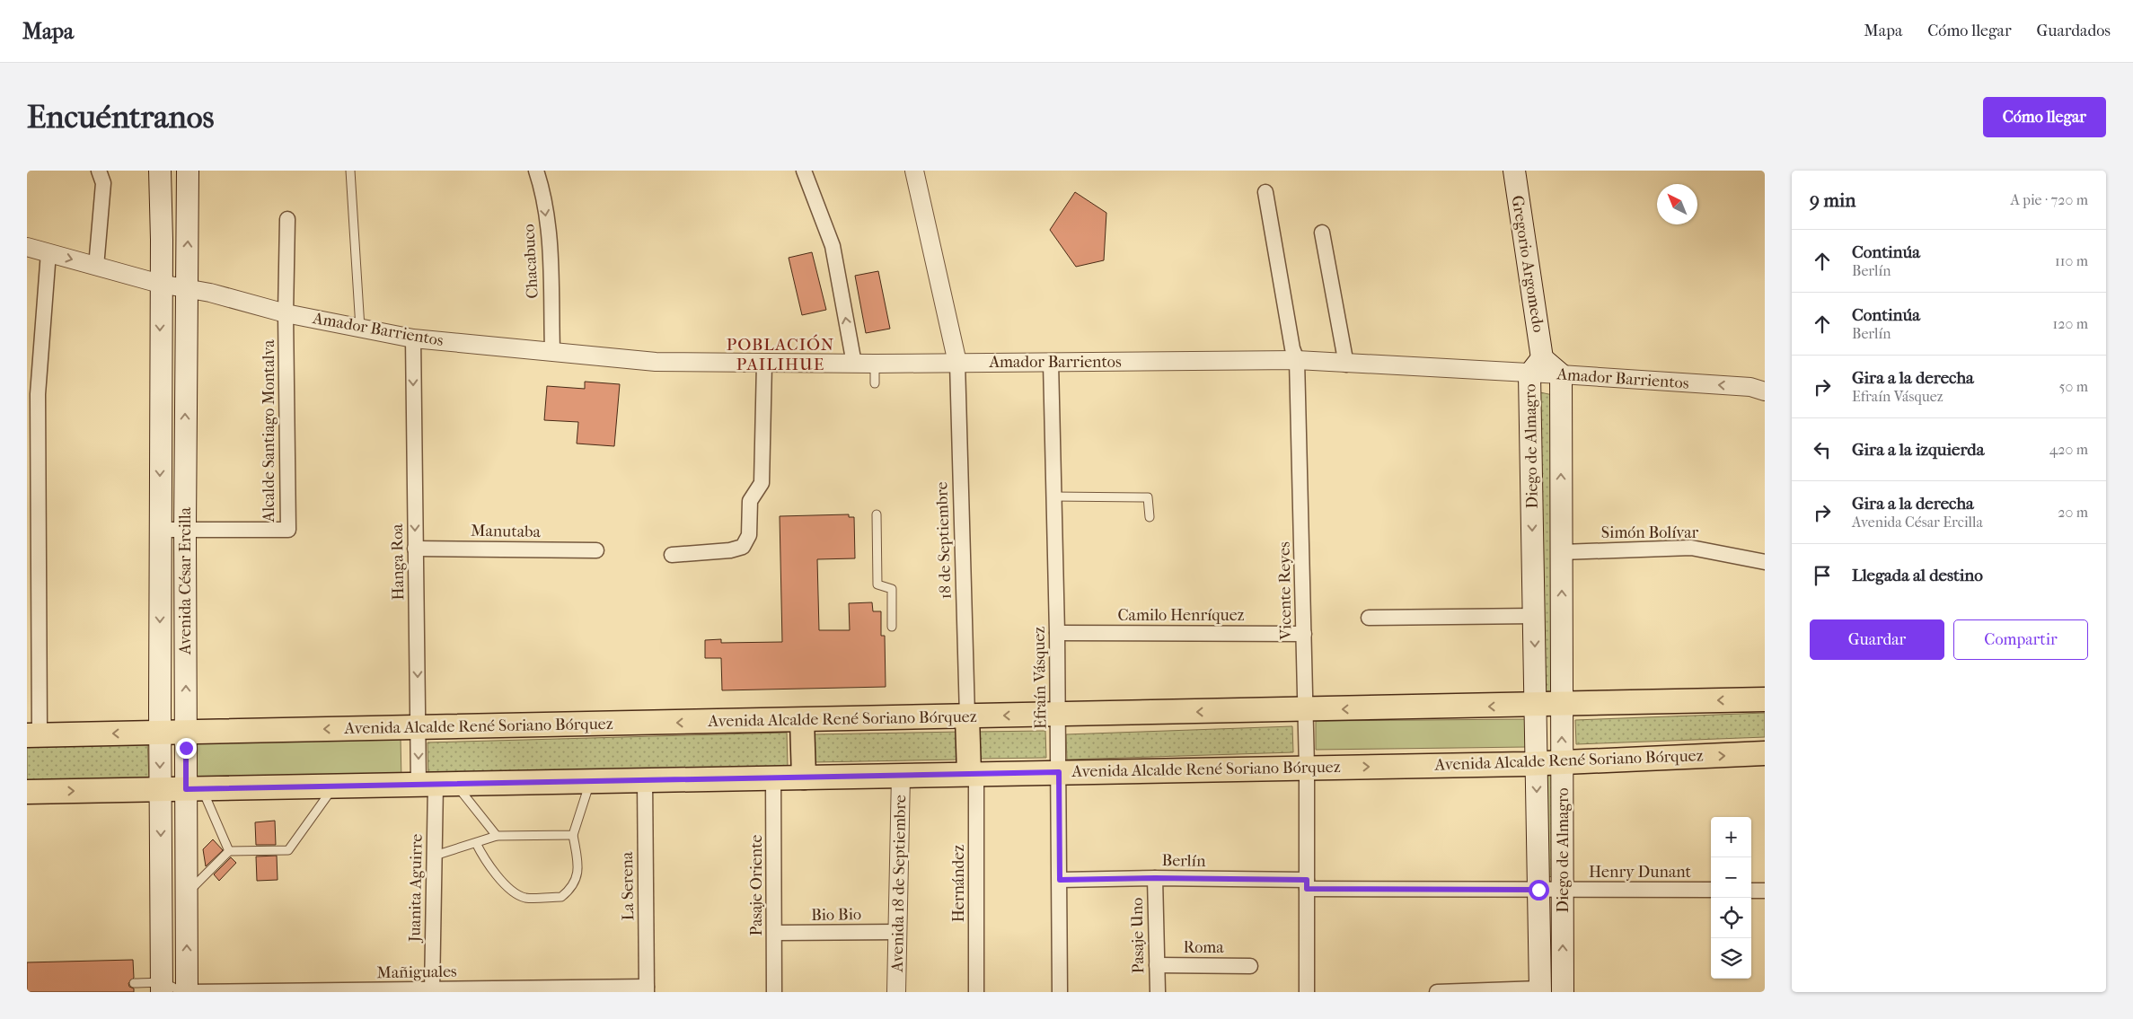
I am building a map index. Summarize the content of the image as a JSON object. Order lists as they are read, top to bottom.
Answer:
{
  "streets": {
    "main road": [
      "Gregorio Argomedo",
      "Diego de Almagro",
      "Avenida César Ercilla",
      "Avenida Alcalde René Soriano Bórquez"
    ],
    "street": [
      "Chacabuco",
      "Amador Barrientos",
      "Alcalde Santiago Montalva",
      "Manutaba",
      "Simón Bolívar",
      "18 de Septiembre",
      "Hanga Roa",
      "Vicente Reyes",
      "Camilo Henríquez",
      "Efraín Vásquez",
      "Berlín",
      "Henry Dunant",
      "Avenida 18 de Septiembre",
      "Hernández",
      "Pasaje Oriente",
      "La Serena",
      "Juanita Aguirre",
      "Bio Bio",
      "Pasaje Uno",
      "Roma",
      "Mañiguales"
    ]
  },
  "crossings": [
    ["Chacabuco", "Amador Barrientos"],
    ["Gregorio Argomedo", "Amador Barrientos"],
    ["Gregorio Argomedo", "Diego de Almagro"],
    ["Amador Barrientos", "Alcalde Santiago Montalva"],
    ["Amador Barrientos", "Diego de Almagro"],
    ["Amador Barrientos", "18 de Septiembre"],
    ["Amador Barrientos", "Hanga Roa"],
    ["Amador Barrientos", "Avenida César Ercilla"],
    ["Amador Barrientos", "Vicente Reyes"],
    ["Amador Barrientos", "Efraín Vásquez"],
    ["Alcalde Santiago Montalva", "Avenida César Ercilla"],
    ["Diego de Almagro", "Simón Bolívar"],
    ["Diego de Almagro", "Avenida Alcalde René Soriano Bórquez"],
    ["Diego de Almagro", "Berlín"],
    ["Diego de Almagro", "Henry Dunant"],
    ["Manutaba", "Hanga Roa"],
    ["18 de Septiembre", "Avenida Alcalde René Soriano Bórquez"],
    ["Hanga Roa", "Avenida Alcalde René Soriano Bórquez"],
    ["Hanga Roa", "Juanita Aguirre"],
    ["Avenida César Ercilla", "Avenida Alcalde René Soriano Bórquez"],
    ["Avenida César Ercilla", "Mañiguales"],
    ["Vicente Reyes", "Camilo Henríquez"],
    ["Vicente Reyes", "Avenida Alcalde René Soriano Bórquez"],
    ["Vicente Reyes", "Berlín"],
    ["Camilo Henríquez", "Efraín Vásquez"],
    ["Efraín Vásquez", "Avenida Alcalde René Soriano Bórquez"],
    ["Efraín Vásquez", "Berlín"],
    ["Avenida Alcalde René Soriano Bórquez", "Avenida 18 de Septiembre"],
    ["Avenida Alcalde René Soriano Bórquez", "Hernández"],
    ["Avenida Alcalde René Soriano Bórquez", "Pasaje Oriente"],
    ["Avenida Alcalde René Soriano Bórquez", "La Serena"],
    ["Avenida Alcalde René Soriano Bórquez", "Juanita Aguirre"],
    ["Berlín", "Henry Dunant"],
    ["Berlín", "Pasaje Uno"],
    ["Avenida 18 de Septiembre", "Bio Bio"],
    ["Pasaje Oriente", "Bio Bio"],
    ["La Serena", "Mañiguales"],
    ["Juanita Aguirre", "Mañiguales"],
    ["Pasaje Uno", "Roma"]
  ],
  "one_way": ["Chacabuco", "Hanga Roa"],
  "districts": ["POBLACIÓN PAILIHUE"],
  "north": "top left",
  "page": {
    "header": "Mapa",
    "nav": ["Mapa", "Cómo llegar", "Guardados"],
    "buttons": [
      "Cómo llegar",
      ["Guardar", "Compartir"]
    ],
    "title": "Encuéntranos",
    "heading": ["9 min", "A pie · 720 m"],
    "list": [
      ["Continúa", "Berlín", "110 m"],
      ["Continúa", "Berlín", "120 m"],
      ["Gira a la derecha", "Efraín Vásquez", "50 m"],
      ["Gira a la izquierda", "420 m"],
      ["Gira a la derecha", "Avenida César Ercilla", "20 m"],
      "Llegada al destino"
    ],
    "map_buttons": ["+", "−"]
  }
}
